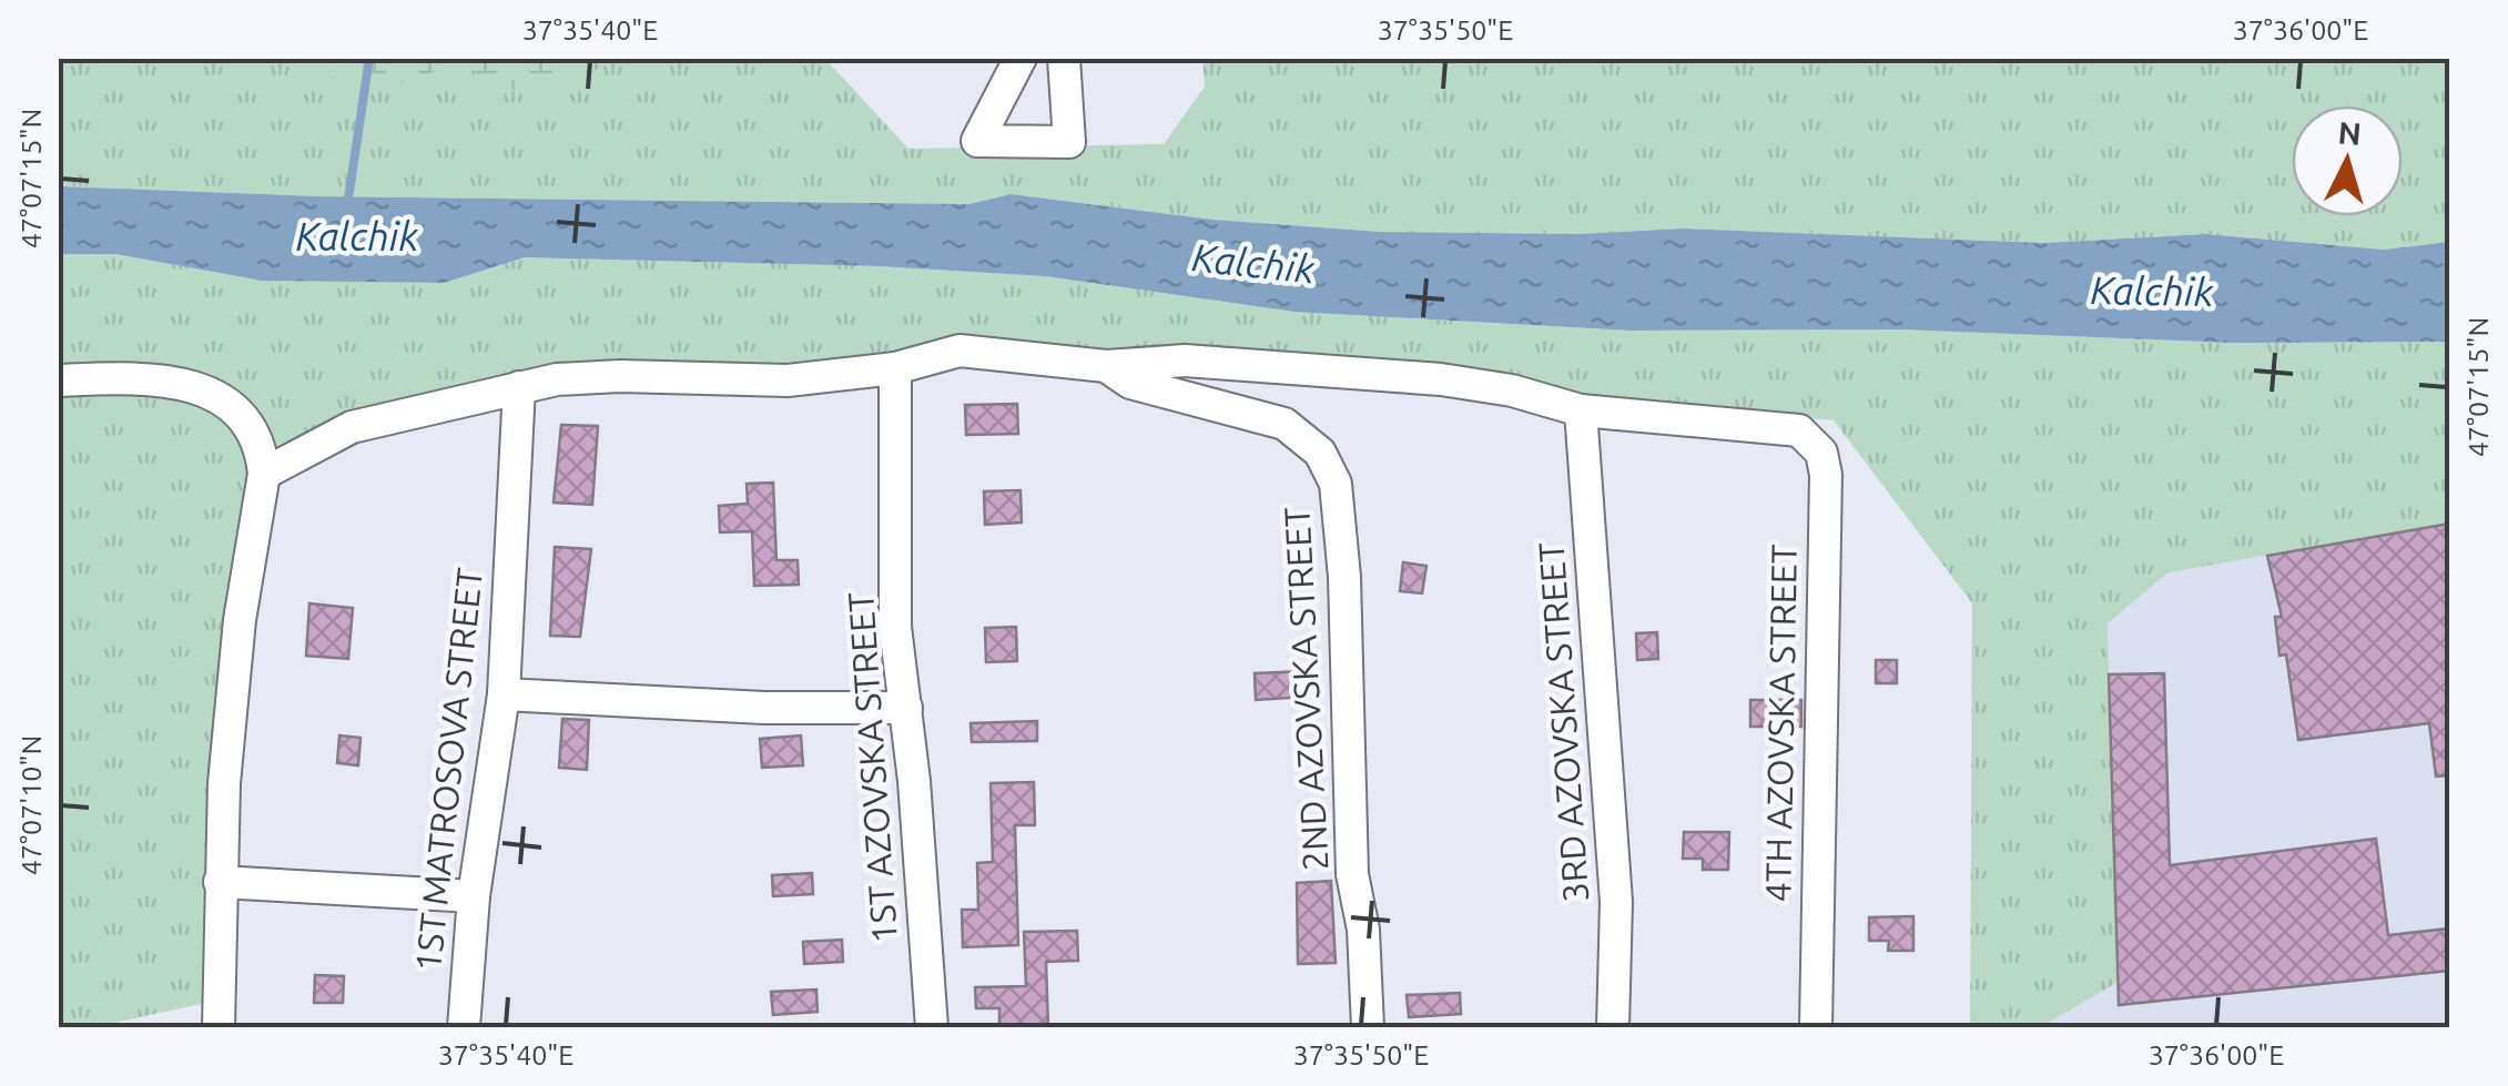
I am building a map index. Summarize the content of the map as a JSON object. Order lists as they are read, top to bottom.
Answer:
{
  "streets": {
    "street": [
      "2ND AZOVSKA STREET",
      "3RD AZOVSKA STREET",
      "4TH AZOVSKA STREET",
      "1ST AZOVSKA STREET",
      "1ST MATROSOVA STREET"
    ]
  },
  "crossings": [
    ["3RD AZOVSKA STREET", "4TH AZOVSKA STREET"]
  ],
  "water": ["Kalchik"],
  "north": "top",
  "coordinates": [
    "37°35'40\"E",
    "37°35'50\"E",
    "37°36'00\"E",
    "47°07'15\"N",
    "47°07'10\"N"
  ]
}
